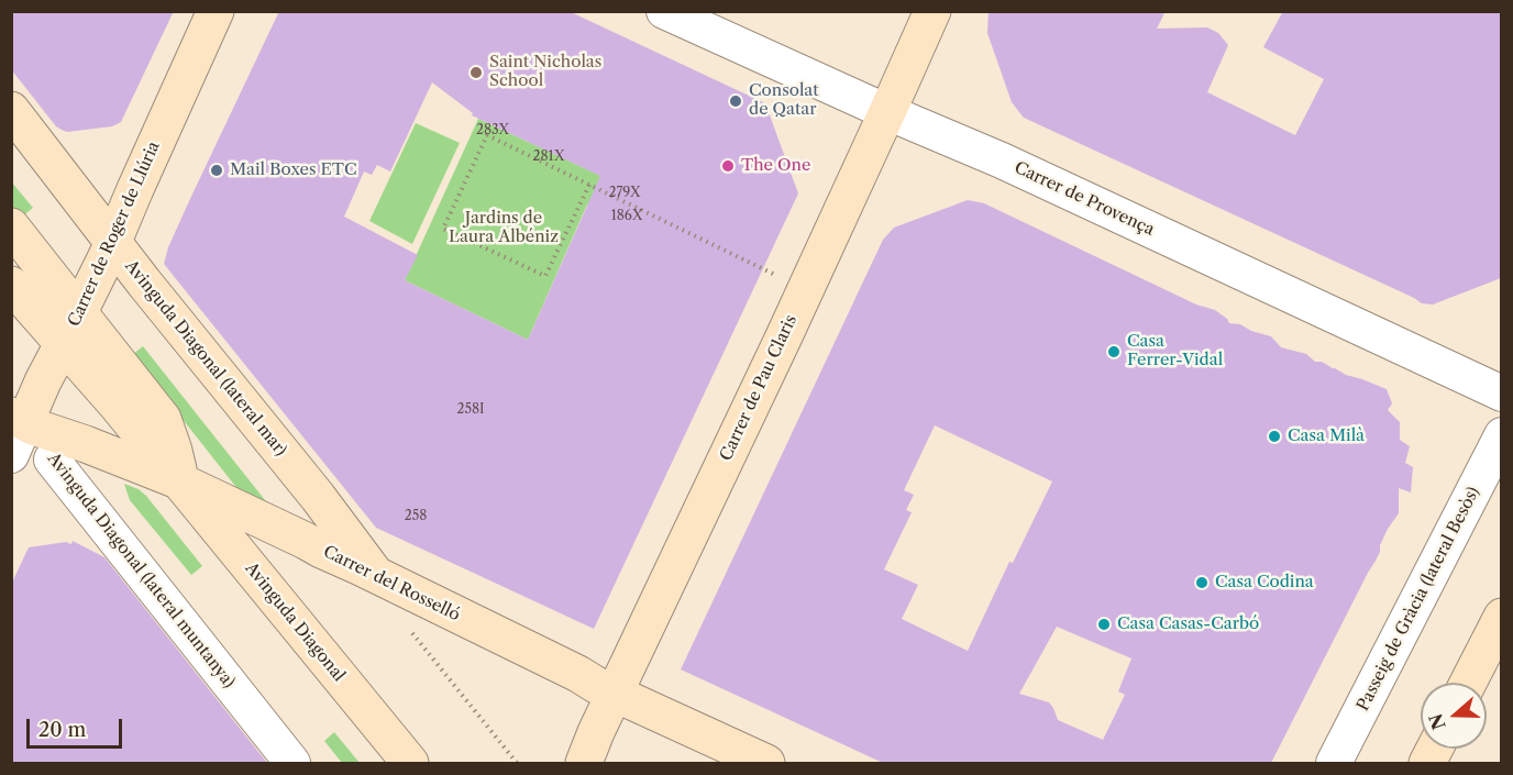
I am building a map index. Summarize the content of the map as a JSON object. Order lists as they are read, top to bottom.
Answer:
{
  "streets": {
    "main road": [
      "Carrer de Roger de Llúria",
      "Avinguda Diagonal (lateral mar)",
      "Carrer de Pau Claris",
      "Avinguda Diagonal (lateral muntanya)",
      "Carrer del Rosselló",
      "Avinguda Diagonal"
    ],
    "street": ["Carrer de Provença", "Passeig de Gràcia (lateral Besòs)"]
  },
  "crossings": [
    ["Carrer de Provença", "Carrer de Pau Claris"],
    ["Carrer de Roger de Llúria", "Avinguda Diagonal (lateral mar)"],
    ["Carrer de Roger de Llúria", "Avinguda Diagonal (lateral muntanya)"],
    ["Carrer de Roger de Llúria", "Carrer del Rosselló"],
    ["Carrer de Roger de Llúria", "Avinguda Diagonal"],
    ["Avinguda Diagonal (lateral mar)", "Carrer del Rosselló"],
    ["Carrer de Pau Claris", "Carrer del Rosselló"],
    ["Avinguda Diagonal (lateral muntanya)", "Carrer del Rosselló"],
    ["Carrer del Rosselló", "Avinguda Diagonal"]
  ],
  "parks": ["Jardins de Laura Albéniz"],
  "places": [
    "Saint Nicholas School",
    "Consolat de Qatar",
    "The One",
    "Mail Boxes ETC",
    "Casa Ferrer-Vidal",
    "Casa Milà",
    "Casa Codina",
    "Casa Casas-Carbó"
  ],
  "house_numbers": [
    "283X",
    "281X",
    "279X",
    "186X",
    "258I",
    "258"
  ],
  "scale_bar": "20 m",
  "north": "left"
}
